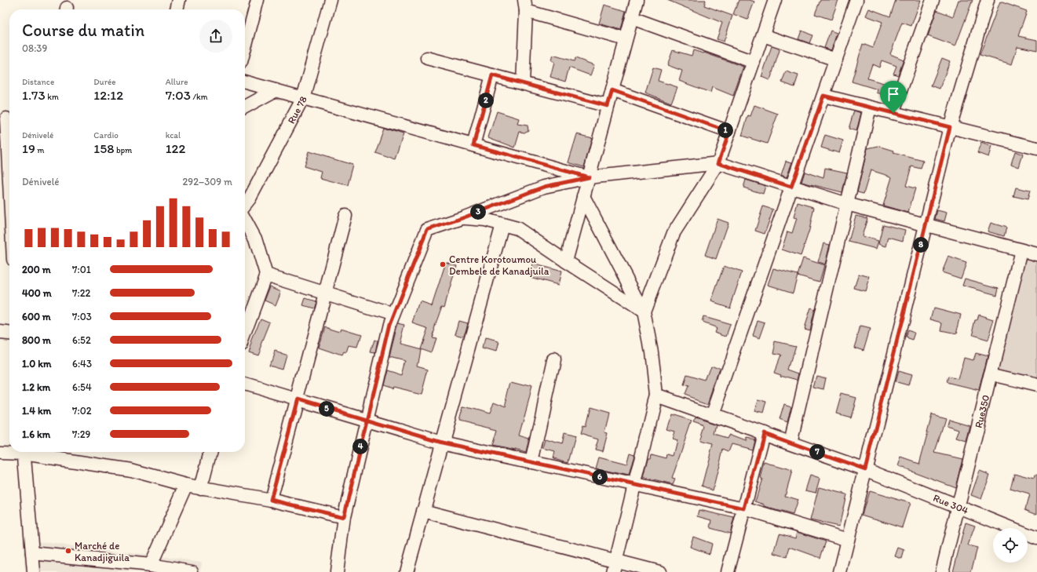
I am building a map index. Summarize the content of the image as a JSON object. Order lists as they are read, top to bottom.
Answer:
{
  "streets": {
    "street": ["Rue 78", "Rue350", "Rue 304"]
  },
  "crossings": [
    ["Rue350", "Rue 304"]
  ],
  "places": ["Centre Korotoumou Dembele de Kanadjuila", "Marché de Kanadjiguila"],
  "page": {
    "heading": ["Course du matin", "08:39"],
    "stats": [
      ["Distance", "1.73 km"],
      ["Durée", "12:12"],
      ["Allure", "7:03 /km"],
      ["Dénivelé", "19 m"],
      ["Cardio", "158 bpm"],
      ["kcal", "122"]
    ],
    "pins": [
      "2",
      "1",
      "3",
      "8",
      "5",
      "4",
      "7",
      "6"
    ],
    "chart": ["Dénivelé", "292–309 m"],
    "list": [
      {
        "name": "200 m",
        "note": "7:01"
      },
      {
        "name": "400 m",
        "note": "7:22"
      },
      {
        "name": "600 m",
        "note": "7:03"
      },
      {
        "name": "800 m",
        "note": "6:52"
      },
      {
        "name": "1.0 km",
        "note": "6:43"
      },
      {
        "name": "1.2 km",
        "note": "6:54"
      },
      {
        "name": "1.4 km",
        "note": "7:02"
      },
      {
        "name": "1.6 km",
        "note": "7:29"
      }
    ]
  }
}
